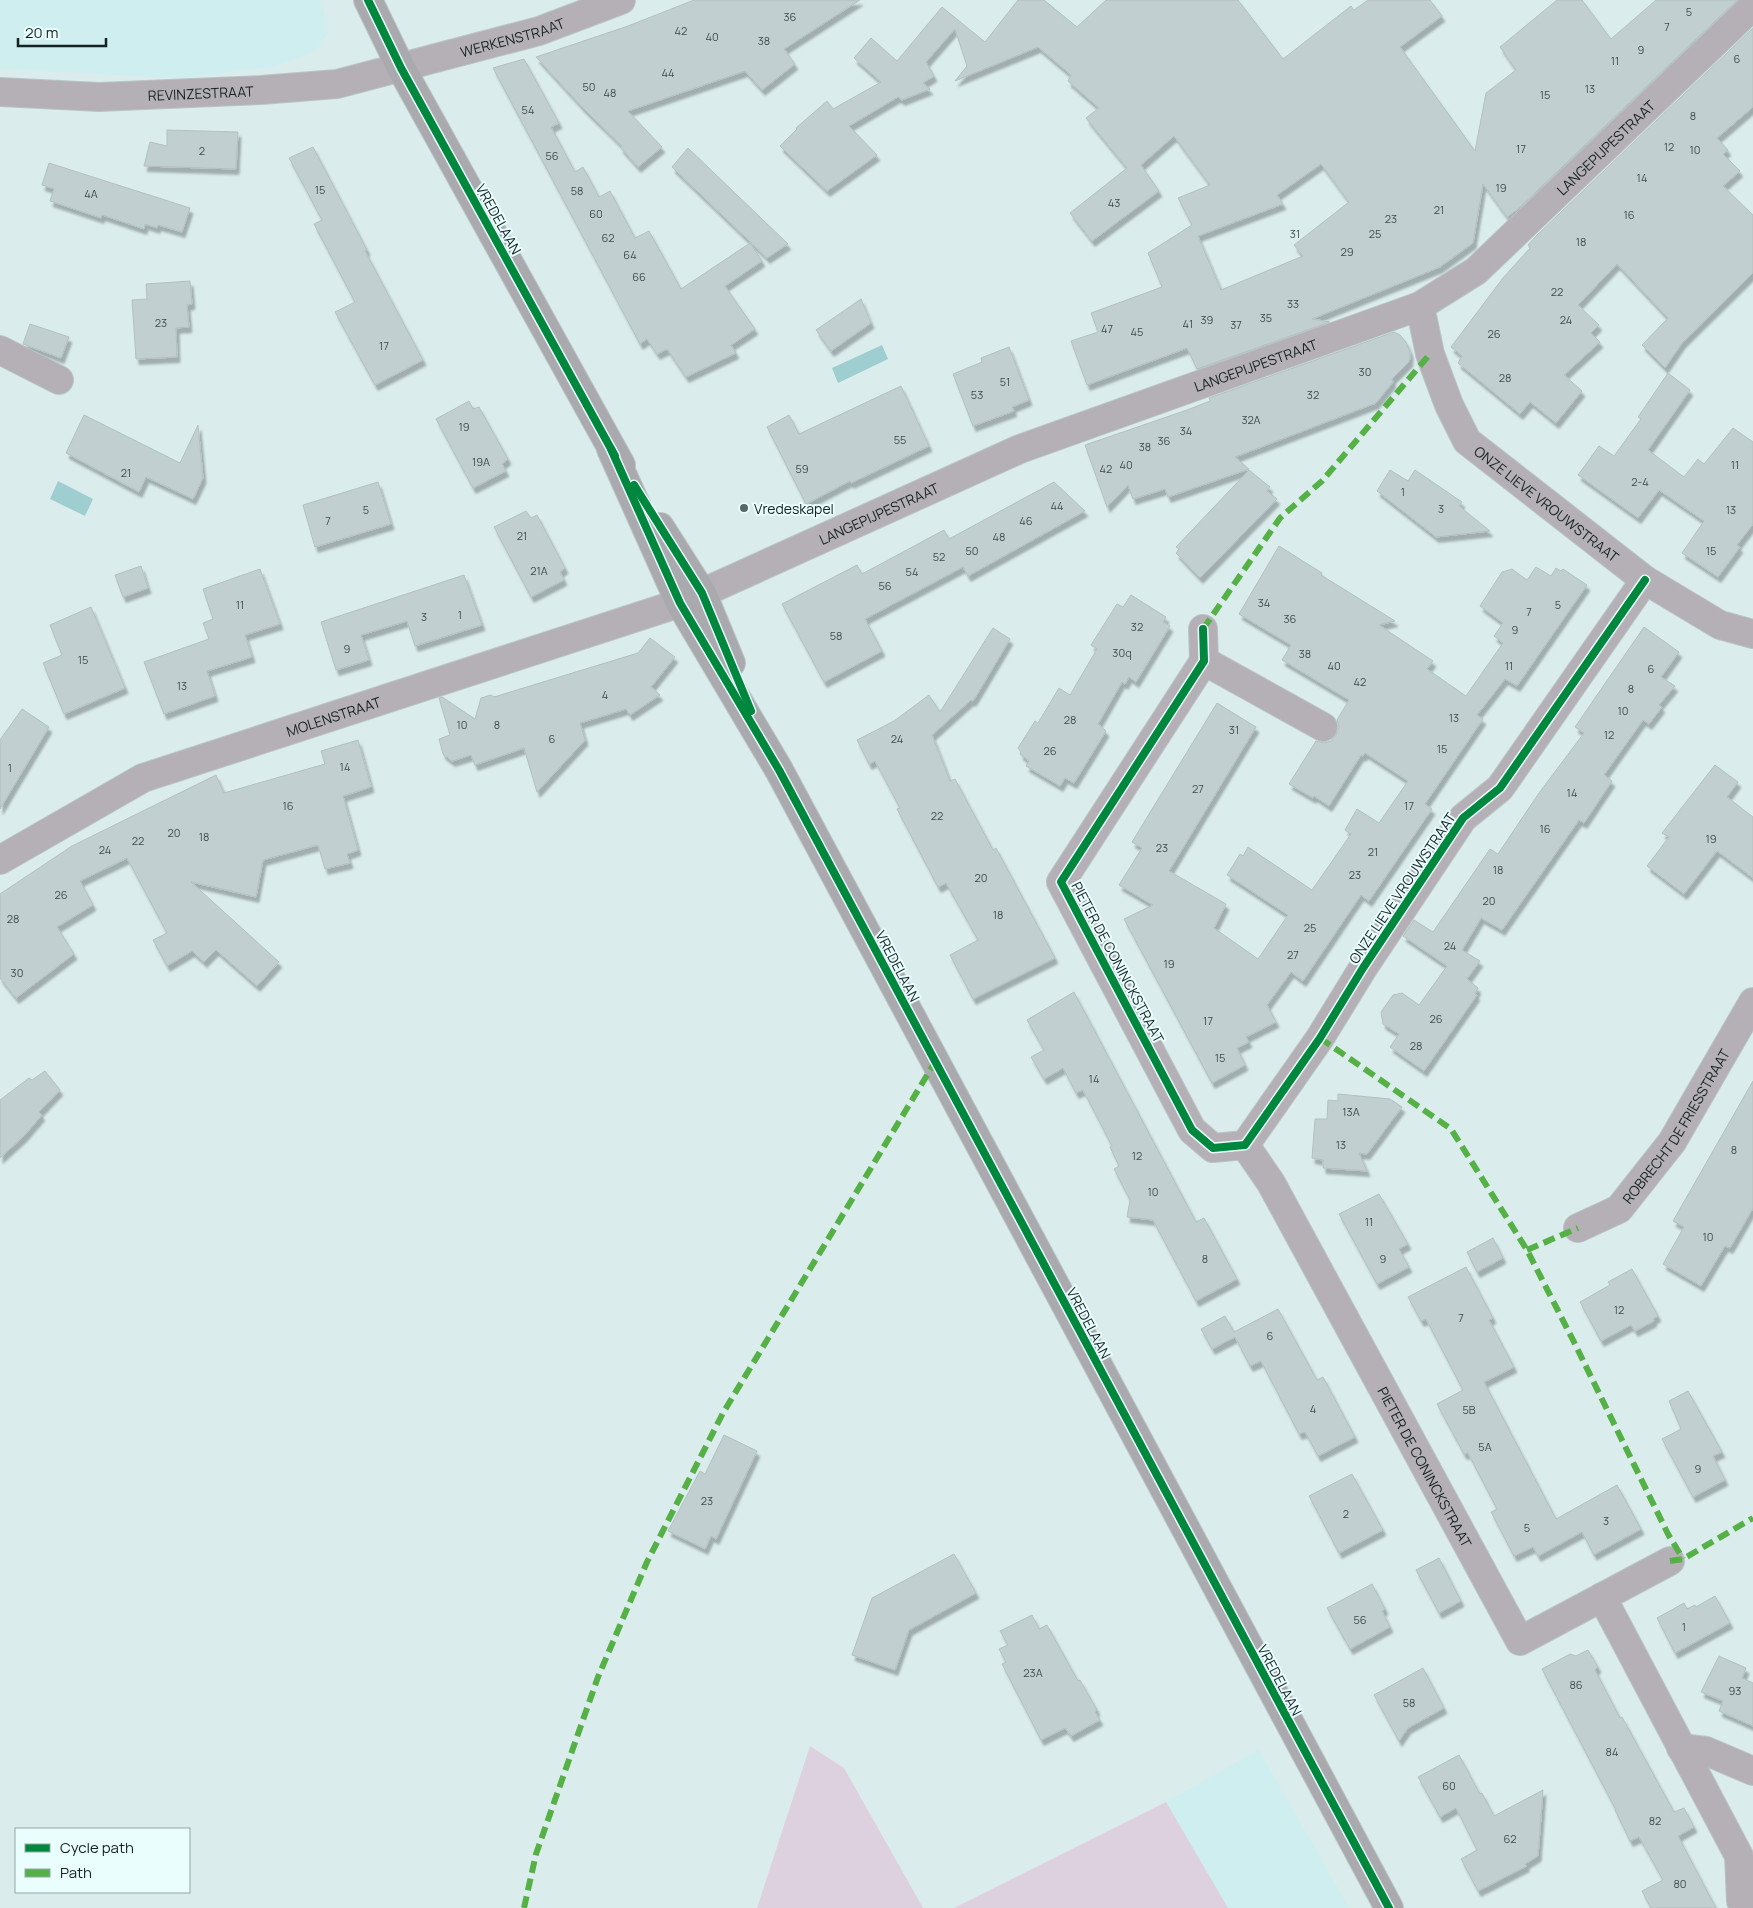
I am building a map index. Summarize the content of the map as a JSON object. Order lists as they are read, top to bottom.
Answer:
{
  "streets": {
    "main road": ["VREDELAAN"],
    "street": [
      "WERKENSTRAAT",
      "REVINZESTRAAT",
      "LANGEPIJPESTRAAT",
      "ONZE LIEVE VROUWSTRAAT",
      "MOLENSTRAAT",
      "PIETER DE CONINCKSTRAAT",
      "ROBRECHT DE FRIESSTRAAT"
    ]
  },
  "crossings": [
    ["WERKENSTRAAT", "REVINZESTRAAT"],
    ["WERKENSTRAAT", "VREDELAAN"],
    ["REVINZESTRAAT", "VREDELAAN"],
    ["LANGEPIJPESTRAAT", "VREDELAAN"],
    ["LANGEPIJPESTRAAT", "ONZE LIEVE VROUWSTRAAT"],
    ["LANGEPIJPESTRAAT", "MOLENSTRAAT"],
    ["VREDELAAN", "MOLENSTRAAT"],
    ["ONZE LIEVE VROUWSTRAAT", "PIETER DE CONINCKSTRAAT"]
  ],
  "places": ["Vredeskapel"],
  "house_numbers": [
    "5",
    "36",
    "7",
    "42",
    "40",
    "38",
    "9",
    "6",
    "11",
    "44",
    "50",
    "13",
    "48",
    "15",
    "54",
    "8",
    "12",
    "17",
    "10",
    "2",
    "56",
    "14",
    "19",
    "15",
    "58",
    "4A",
    "43",
    "21",
    "60",
    "16",
    "23",
    "31",
    "25",
    "62",
    "18",
    "29",
    "64",
    "66",
    "22",
    "33",
    "35",
    "39",
    "24",
    "23",
    "41",
    "37",
    "47",
    "45",
    "26",
    "17",
    "30",
    "28",
    "51",
    "53",
    "32",
    "32A",
    "19",
    "34",
    "55",
    "36",
    "38",
    "19A",
    "40",
    "11",
    "59",
    "42",
    "21",
    "2-4",
    "1",
    "44",
    "3",
    "5",
    "13",
    "7",
    "46",
    "21",
    "48",
    "50",
    "15",
    "52",
    "21A",
    "54",
    "56",
    "34",
    "11",
    "5",
    "7",
    "1",
    "3",
    "36",
    "32",
    "9",
    "58",
    "9",
    "30q",
    "38",
    "15",
    "40",
    "11",
    "6",
    "42",
    "13",
    "8",
    "4",
    "10",
    "13",
    "28",
    "10",
    "8",
    "31",
    "12",
    "6",
    "24",
    "15",
    "26",
    "14",
    "1",
    "27",
    "14",
    "16",
    "17",
    "22",
    "16",
    "20",
    "18",
    "19",
    "22",
    "23",
    "24",
    "21",
    "18",
    "23",
    "20",
    "26",
    "20",
    "18",
    "28",
    "25",
    "24",
    "27",
    "19",
    "30",
    "26",
    "17",
    "28",
    "15",
    "14",
    "13A",
    "13",
    "8",
    "12",
    "10",
    "11",
    "10",
    "8",
    "9",
    "12",
    "7",
    "6",
    "4",
    "5B",
    "5A",
    "9",
    "23",
    "2",
    "3",
    "5",
    "56",
    "1",
    "23A",
    "86",
    "93",
    "58",
    "84",
    "60",
    "82",
    "62",
    "80"
  ],
  "legend": ["Cycle path", "Path"],
  "scale_bar": "20 m"
}
